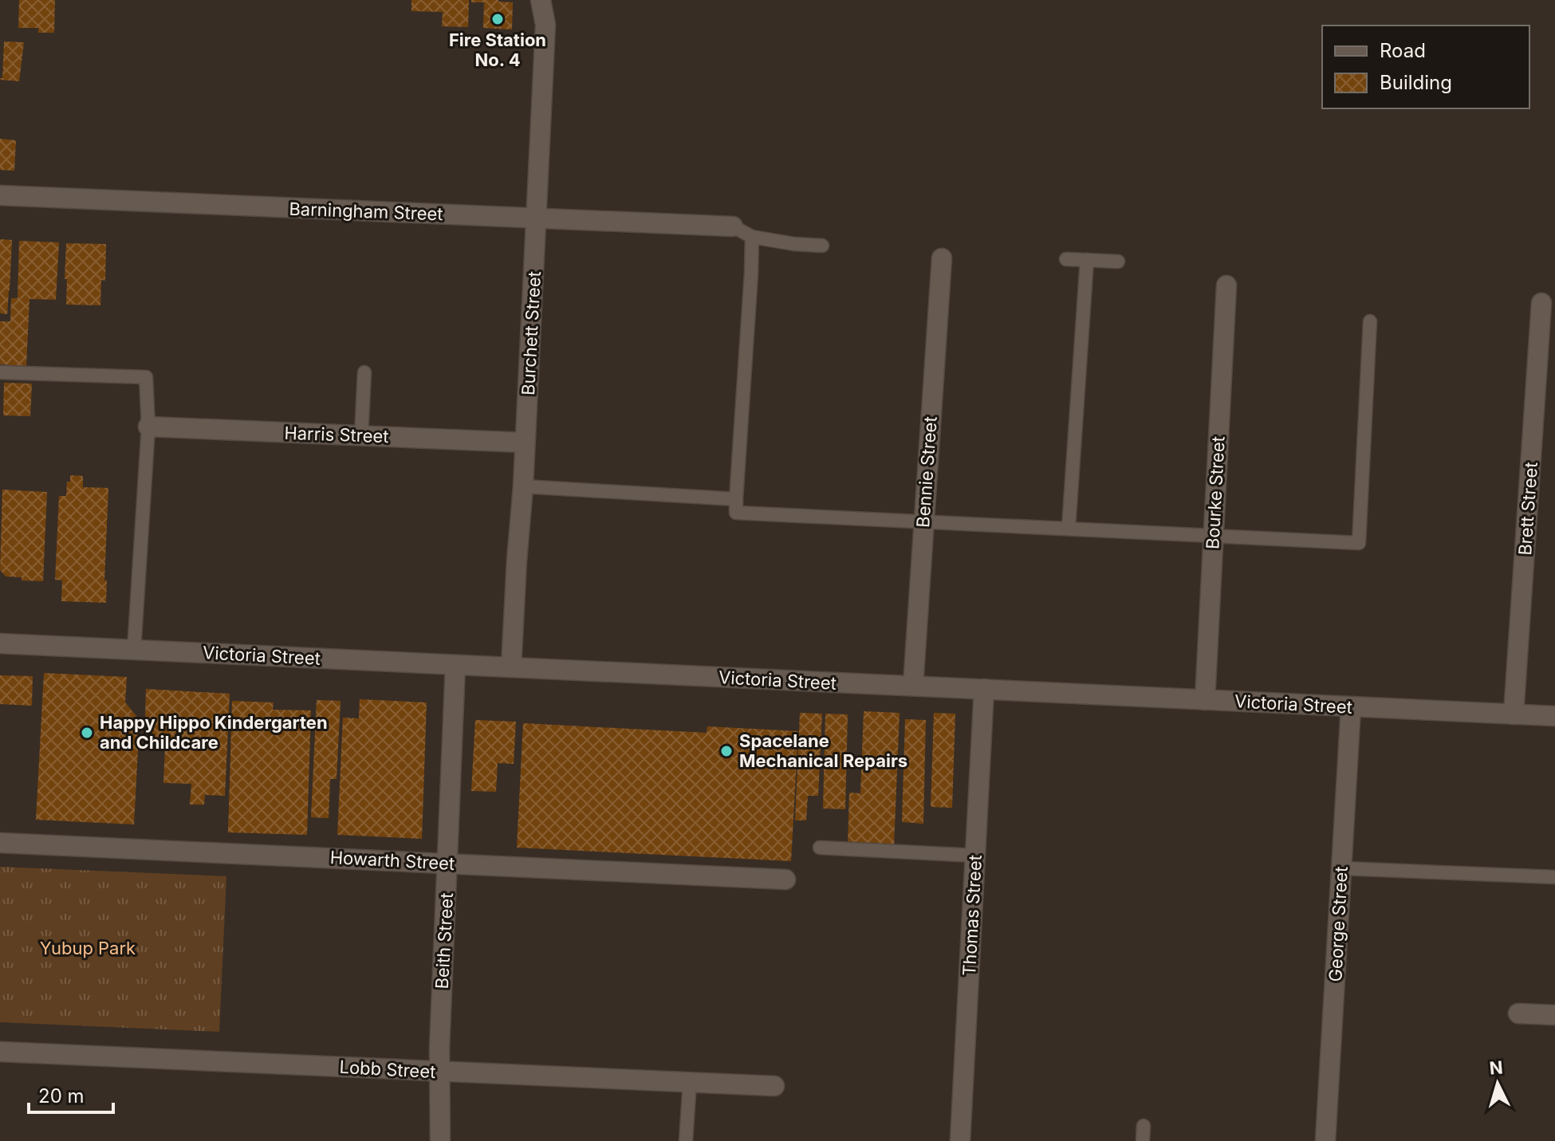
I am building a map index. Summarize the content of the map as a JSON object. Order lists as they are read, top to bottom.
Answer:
{
  "streets": {
    "street": [
      "Barningham Street",
      "Burchett Street",
      "Harris Street",
      "Bennie Street",
      "Bourke Street",
      "Brett Street",
      "Victoria Street",
      "Howarth Street",
      "Thomas Street",
      "George Street",
      "Beith Street",
      "Lobb Street"
    ]
  },
  "crossings": [
    ["Barningham Street", "Burchett Street"],
    ["Burchett Street", "Harris Street"],
    ["Burchett Street", "Victoria Street"],
    ["Bennie Street", "Victoria Street"],
    ["Bourke Street", "Victoria Street"],
    ["Brett Street", "Victoria Street"],
    ["Victoria Street", "Thomas Street"],
    ["Victoria Street", "George Street"],
    ["Victoria Street", "Beith Street"],
    ["Howarth Street", "Beith Street"],
    ["Beith Street", "Lobb Street"]
  ],
  "parks": ["Yubup Park"],
  "places": ["Fire Station No. 4", "Happy Hippo Kindergarten and Childcare", "Spacelane Mechanical Repairs"],
  "legend": ["Road", "Building"],
  "scale_bar": "20 m",
  "north": "top"
}
